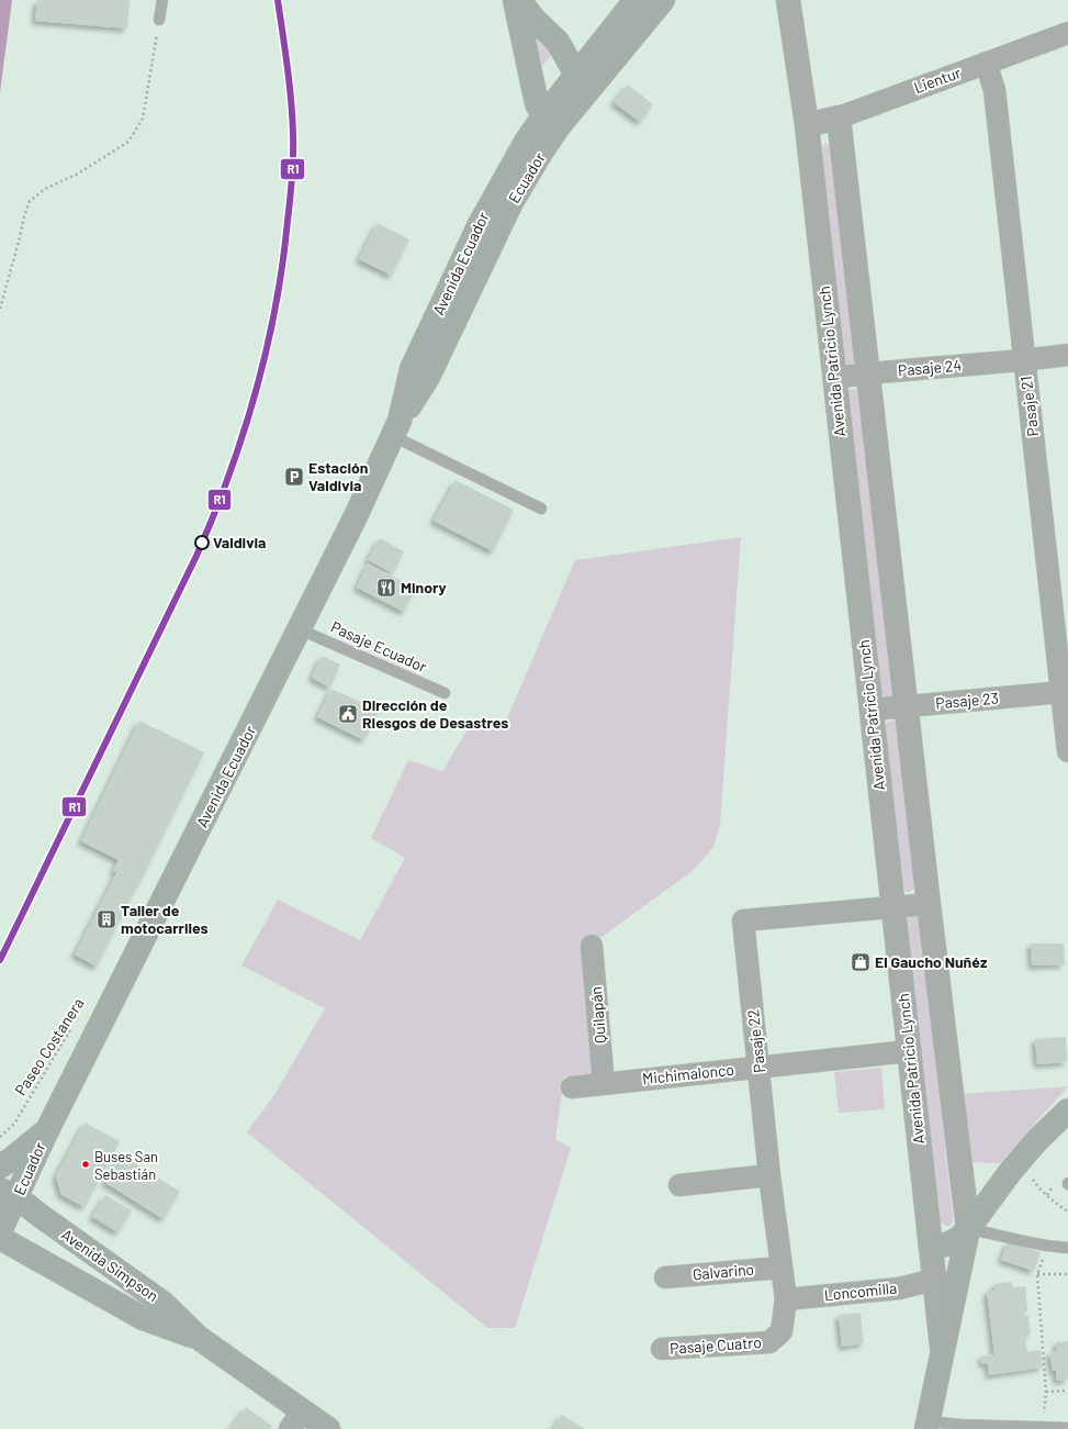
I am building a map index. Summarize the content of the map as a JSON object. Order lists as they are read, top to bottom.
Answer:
{
  "streets": {
    "main road": [
      "Ecuador",
      "Avenida Ecuador",
      "Avenida Patricio Lynch",
      "Avenida Simpson"
    ],
    "street": [
      "Lientur",
      "Pasaje 24",
      "Pasaje 21",
      "Pasaje 23",
      "Quilapán",
      "Pasaje 22",
      "Michimalonco",
      "Galvarino",
      "Loncomilla",
      "Pasaje Cuatro"
    ],
    "lane": ["Pasaje Ecuador"],
    "path": ["Paseo Costanera"]
  },
  "crossings": [
    ["Lientur", "Avenida Patricio Lynch"],
    ["Lientur", "Pasaje 21"],
    ["Ecuador", "Avenida Ecuador"],
    ["Ecuador", "Avenida Simpson"],
    ["Avenida Ecuador", "Pasaje Ecuador"],
    ["Avenida Patricio Lynch", "Pasaje 24"],
    ["Avenida Patricio Lynch", "Pasaje 23"],
    ["Avenida Patricio Lynch", "Pasaje 22"],
    ["Avenida Patricio Lynch", "Michimalonco"],
    ["Avenida Patricio Lynch", "Loncomilla"],
    ["Pasaje 24", "Pasaje 21"],
    ["Pasaje 21", "Pasaje 23"],
    ["Quilapán", "Michimalonco"],
    ["Pasaje 22", "Michimalonco"],
    ["Pasaje 22", "Galvarino"],
    ["Pasaje 22", "Loncomilla"],
    ["Pasaje 22", "Pasaje Cuatro"]
  ],
  "places": {
    "parking": ["Estación Valdivia"],
    "other": ["Valdivia", "Buses San Sebastián"],
    "restaurant": ["Minory"],
    "public building": ["Dirección de Riesgos de Desastres"],
    "building": ["Taller de motocarriles"],
    "shop": ["El Gaucho Nuñéz"]
  },
  "lines": ["transit line R1"]
}
